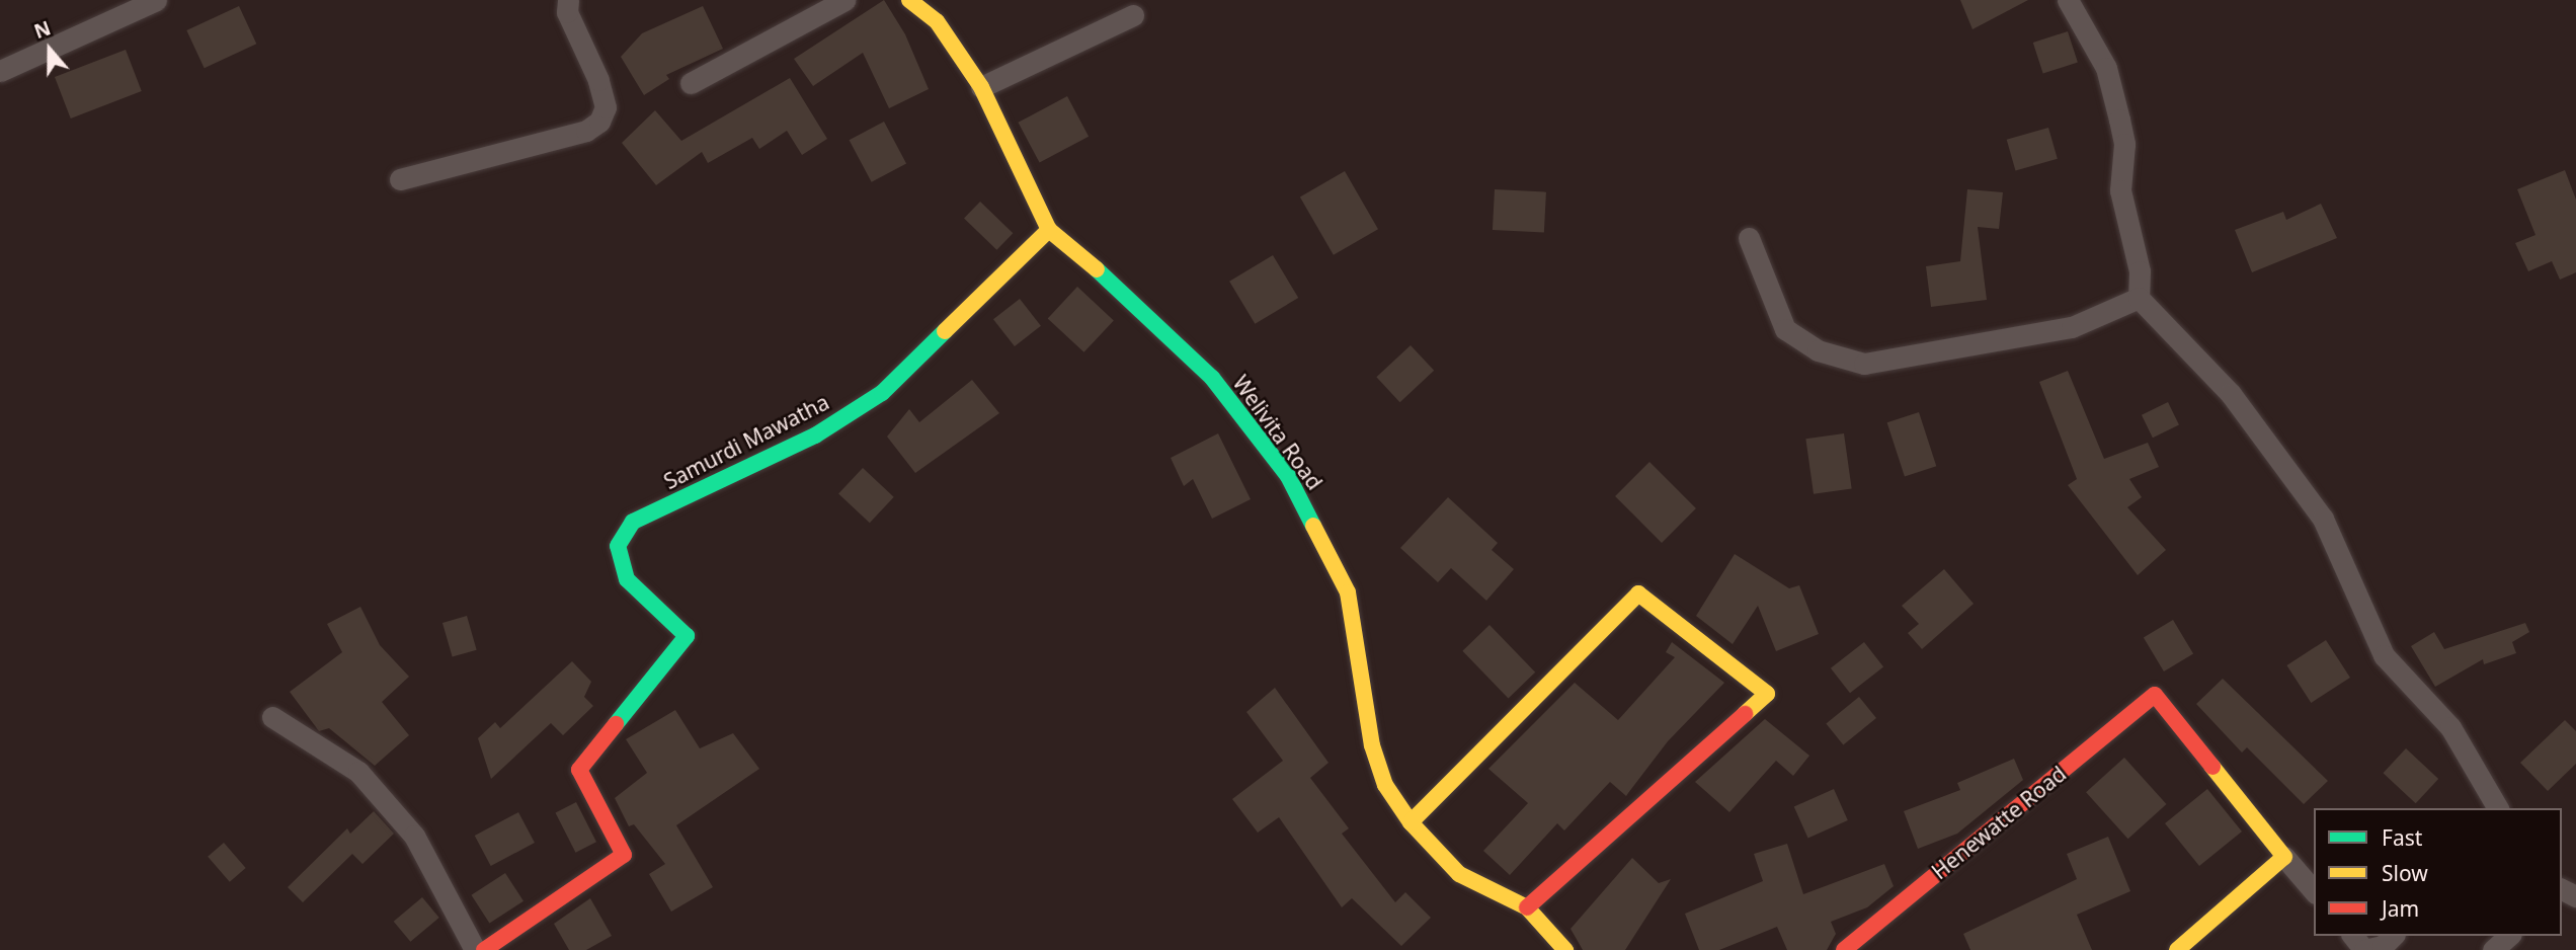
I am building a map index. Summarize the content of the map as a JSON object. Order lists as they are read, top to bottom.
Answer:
{
  "streets": {
    "street": ["Welivita Road", "Samurdi Mawatha", "Henewatte Road"]
  },
  "crossings": [
    ["Welivita Road", "Samurdi Mawatha"]
  ],
  "legend": ["Fast", "Slow", "Jam"],
  "north": "top"
}
